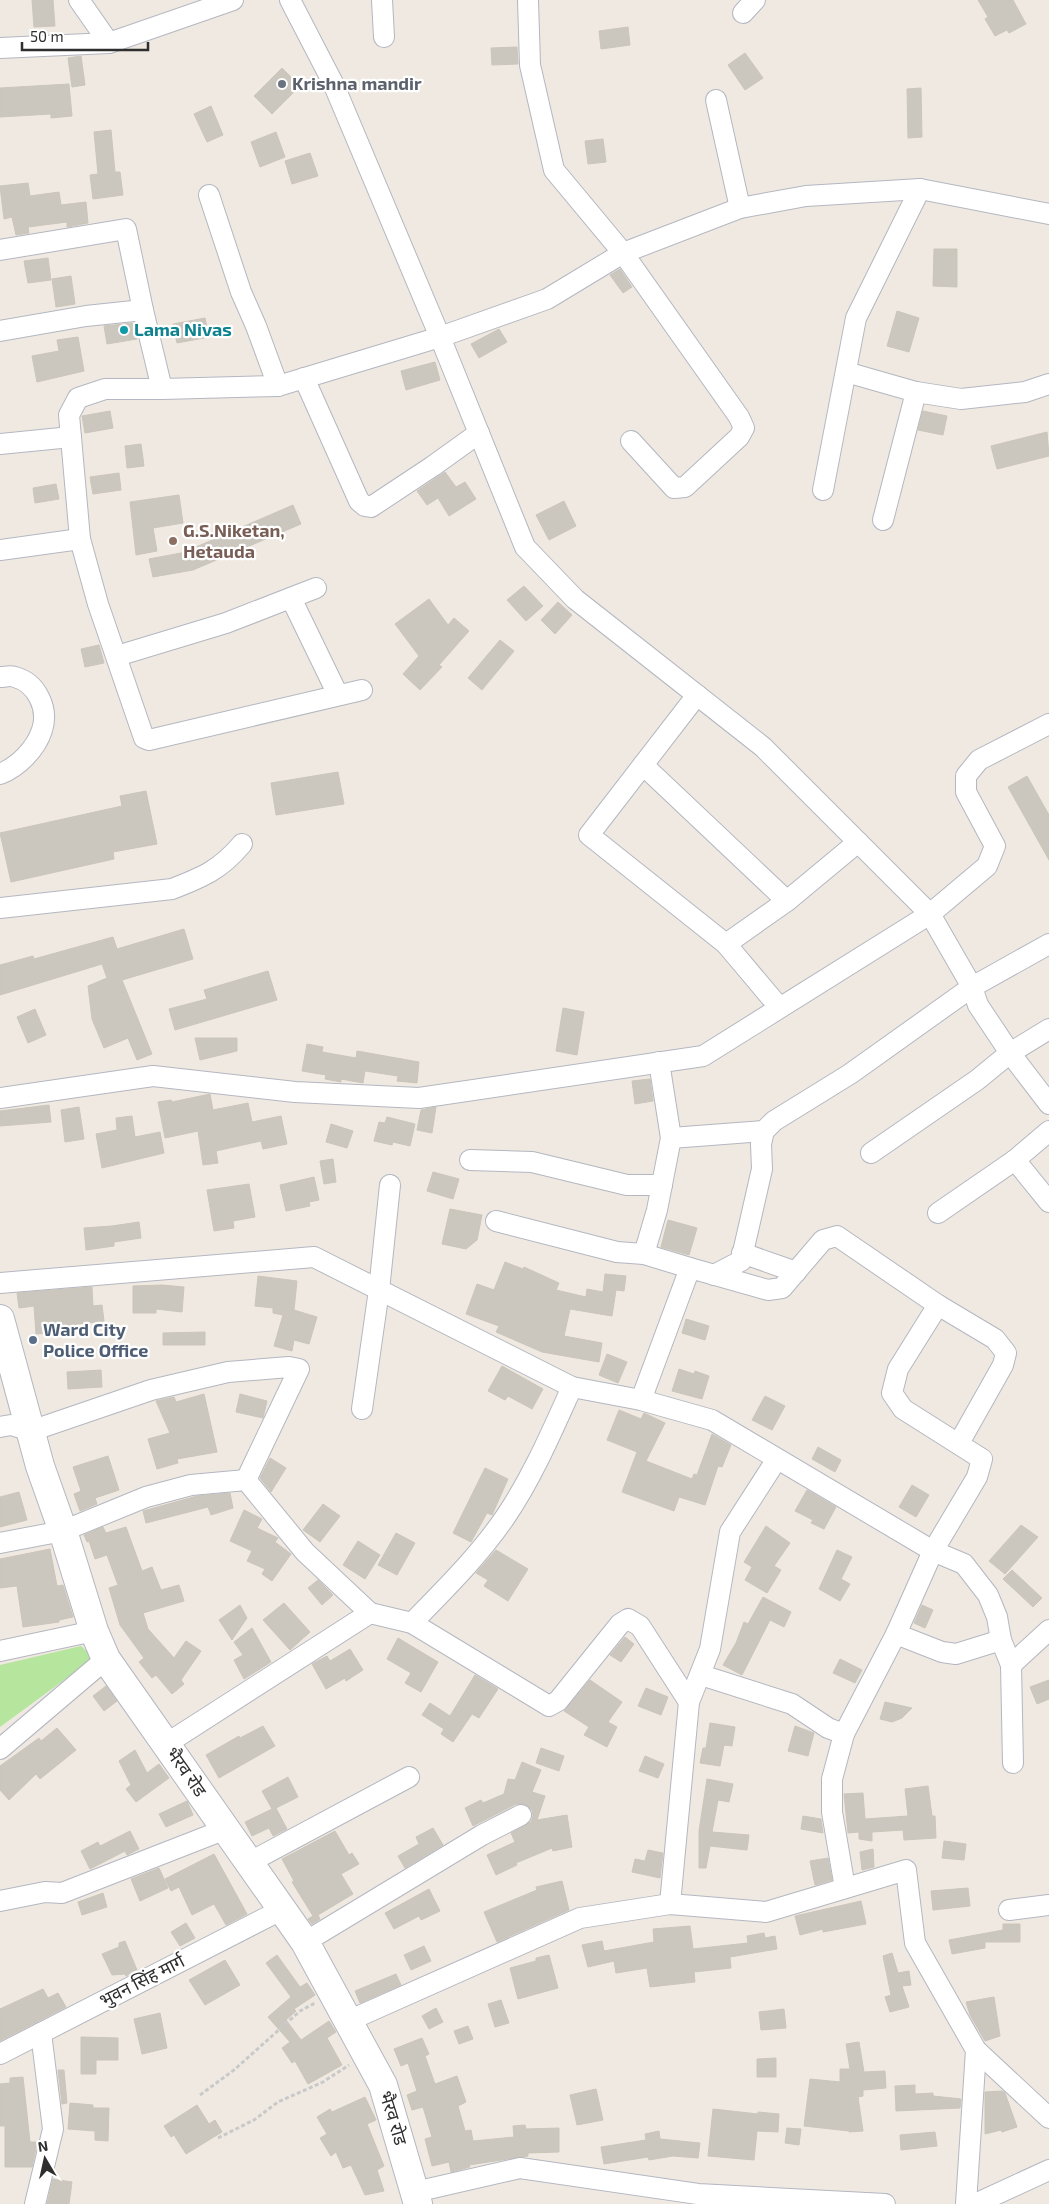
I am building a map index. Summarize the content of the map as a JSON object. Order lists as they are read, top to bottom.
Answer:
{
  "streets": {
    "main road": ["भैरव रोड"],
    "street": ["भुवन सिंह मार्ग"]
  },
  "crossings": [
    ["भैरव रोड", "भुवन सिंह मार्ग"]
  ],
  "places": [
    "Krishna mandir",
    "Lama Nivas",
    "G.S.Niketan, Hetauda",
    "Ward City Police Office"
  ],
  "scale_bar": "50 m",
  "north": "top"
}
